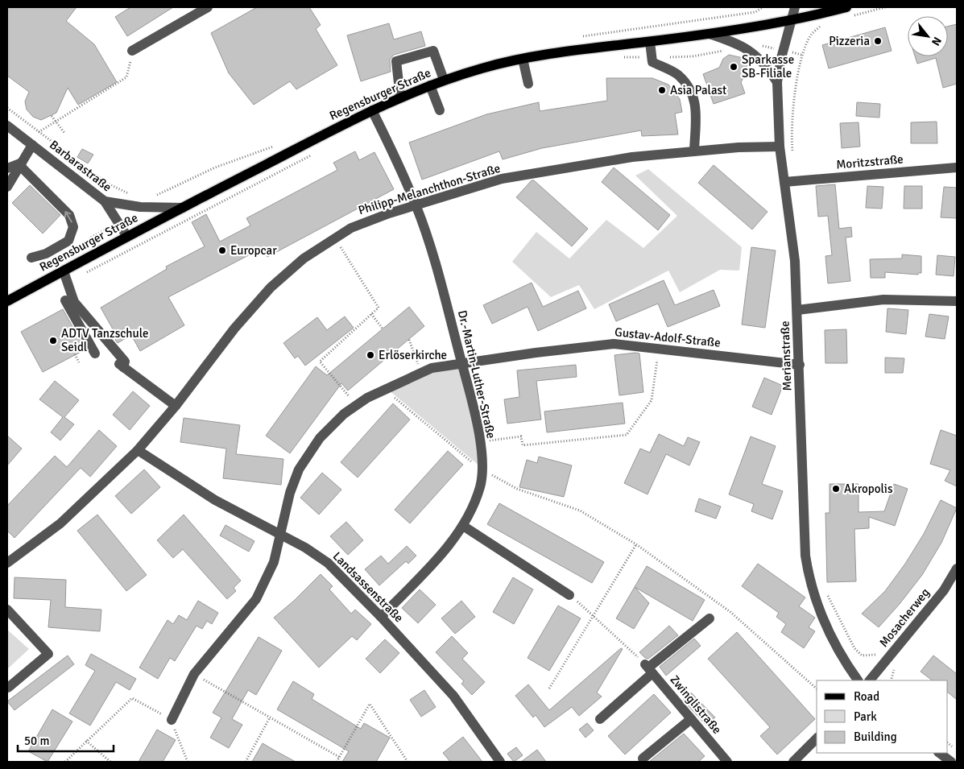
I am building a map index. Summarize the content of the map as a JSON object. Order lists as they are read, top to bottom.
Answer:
{
  "streets": {
    "main road": ["Regensburger Straße"],
    "street": [
      "Moritzstraße",
      "Barbarastraße",
      "Philipp-Melanchthon-Straße",
      "Gustav-Adolf-Straße",
      "Merianstraße",
      "Dr.-Martin-Luther-Straße",
      "Landsassenstraße",
      "Mosacherweg",
      "Zwinglistraße"
    ]
  },
  "crossings": [
    ["Regensburger Straße", "Barbarastraße"],
    ["Regensburger Straße", "Merianstraße"],
    ["Regensburger Straße", "Dr.-Martin-Luther-Straße"],
    ["Moritzstraße", "Merianstraße"],
    ["Philipp-Melanchthon-Straße", "Merianstraße"],
    ["Philipp-Melanchthon-Straße", "Dr.-Martin-Luther-Straße"],
    ["Philipp-Melanchthon-Straße", "Landsassenstraße"],
    ["Gustav-Adolf-Straße", "Merianstraße"],
    ["Gustav-Adolf-Straße", "Dr.-Martin-Luther-Straße"],
    ["Gustav-Adolf-Straße", "Landsassenstraße"],
    ["Dr.-Martin-Luther-Straße", "Landsassenstraße"]
  ],
  "places": [
    "Pizzeria",
    "Sparkasse SB-Filiale",
    "Asia Palast",
    "Europcar",
    "ADTV Tanzschule Seidl",
    "Erlöserkirche",
    "Akropolis"
  ],
  "legend": ["Road", "Park", "Building"],
  "scale_bar": "50 m",
  "north": "bottom right"
}
